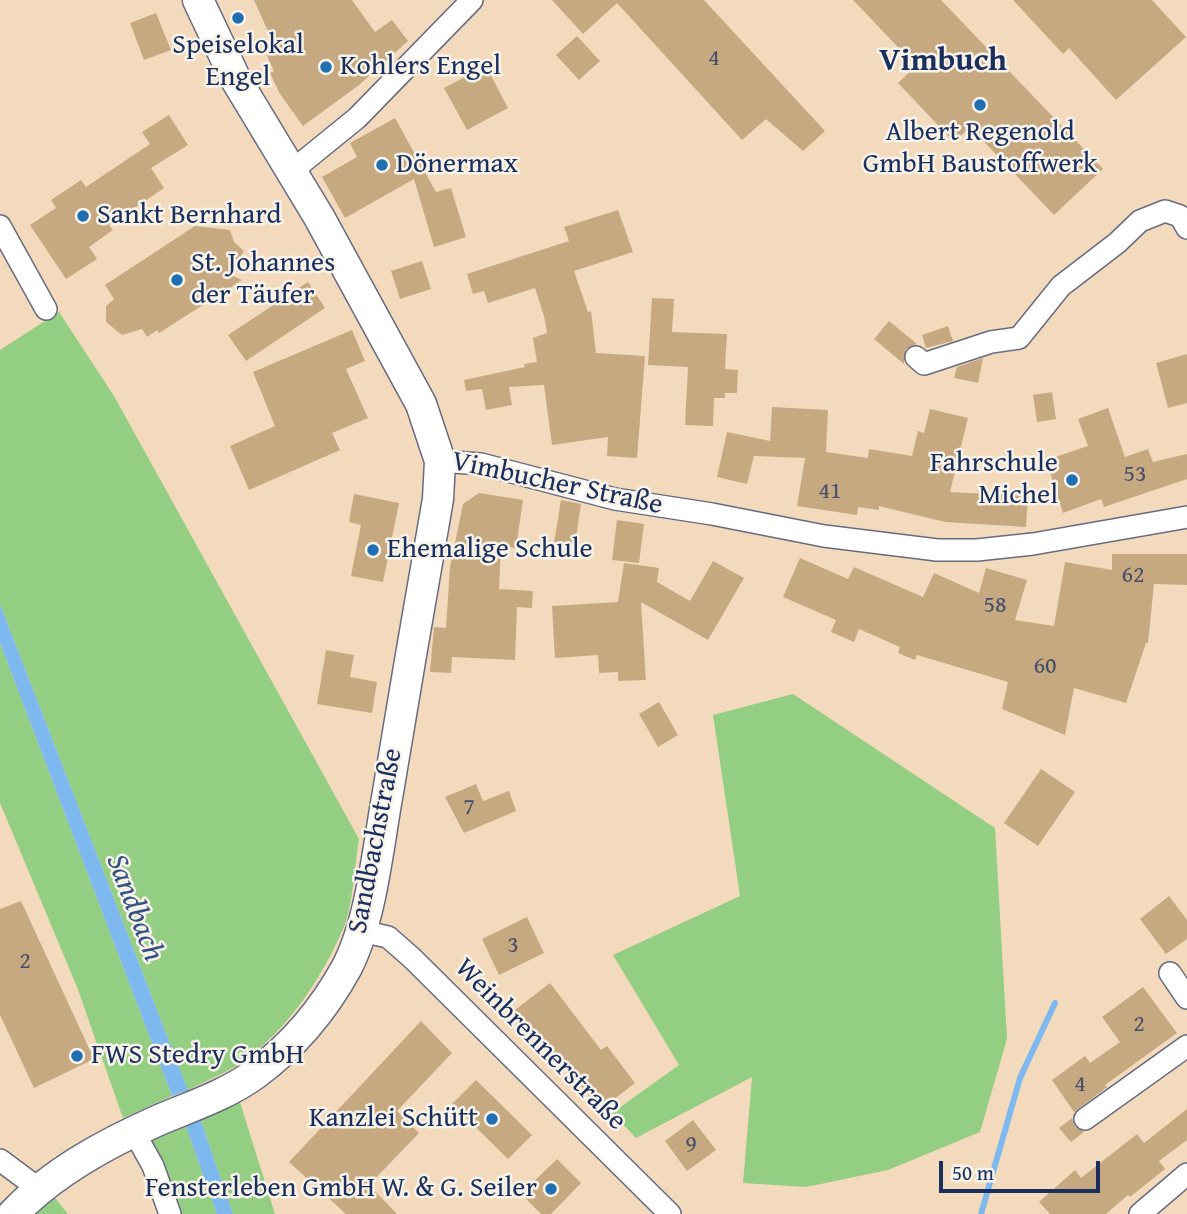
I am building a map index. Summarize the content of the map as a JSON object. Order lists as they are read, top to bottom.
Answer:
{
  "streets": {
    "street": ["Vimbucher Straße", "Sandbachstraße", "Weinbrennerstraße"]
  },
  "crossings": [
    ["Vimbucher Straße", "Sandbachstraße"],
    ["Sandbachstraße", "Weinbrennerstraße"]
  ],
  "districts": ["Vimbuch"],
  "water": ["Sandbach"],
  "places": [
    "Speiselokal Engel",
    "Kohlers Engel",
    "Albert Regenold GmbH Baustoffwerk",
    "Dönermax",
    "Sankt Bernhard",
    "St. Johannes der Täufer",
    "Fahrschule Michel",
    "Ehemalige Schule",
    "FWS Stedry GmbH",
    "Kanzlei Schütt",
    "Fensterleben GmbH W. & G. Seiler"
  ],
  "house_numbers": [
    "4",
    "53",
    "41",
    "62",
    "58",
    "60",
    "7",
    "3",
    "2",
    "2",
    "4",
    "9"
  ],
  "scale_bar": "50 m"
}
